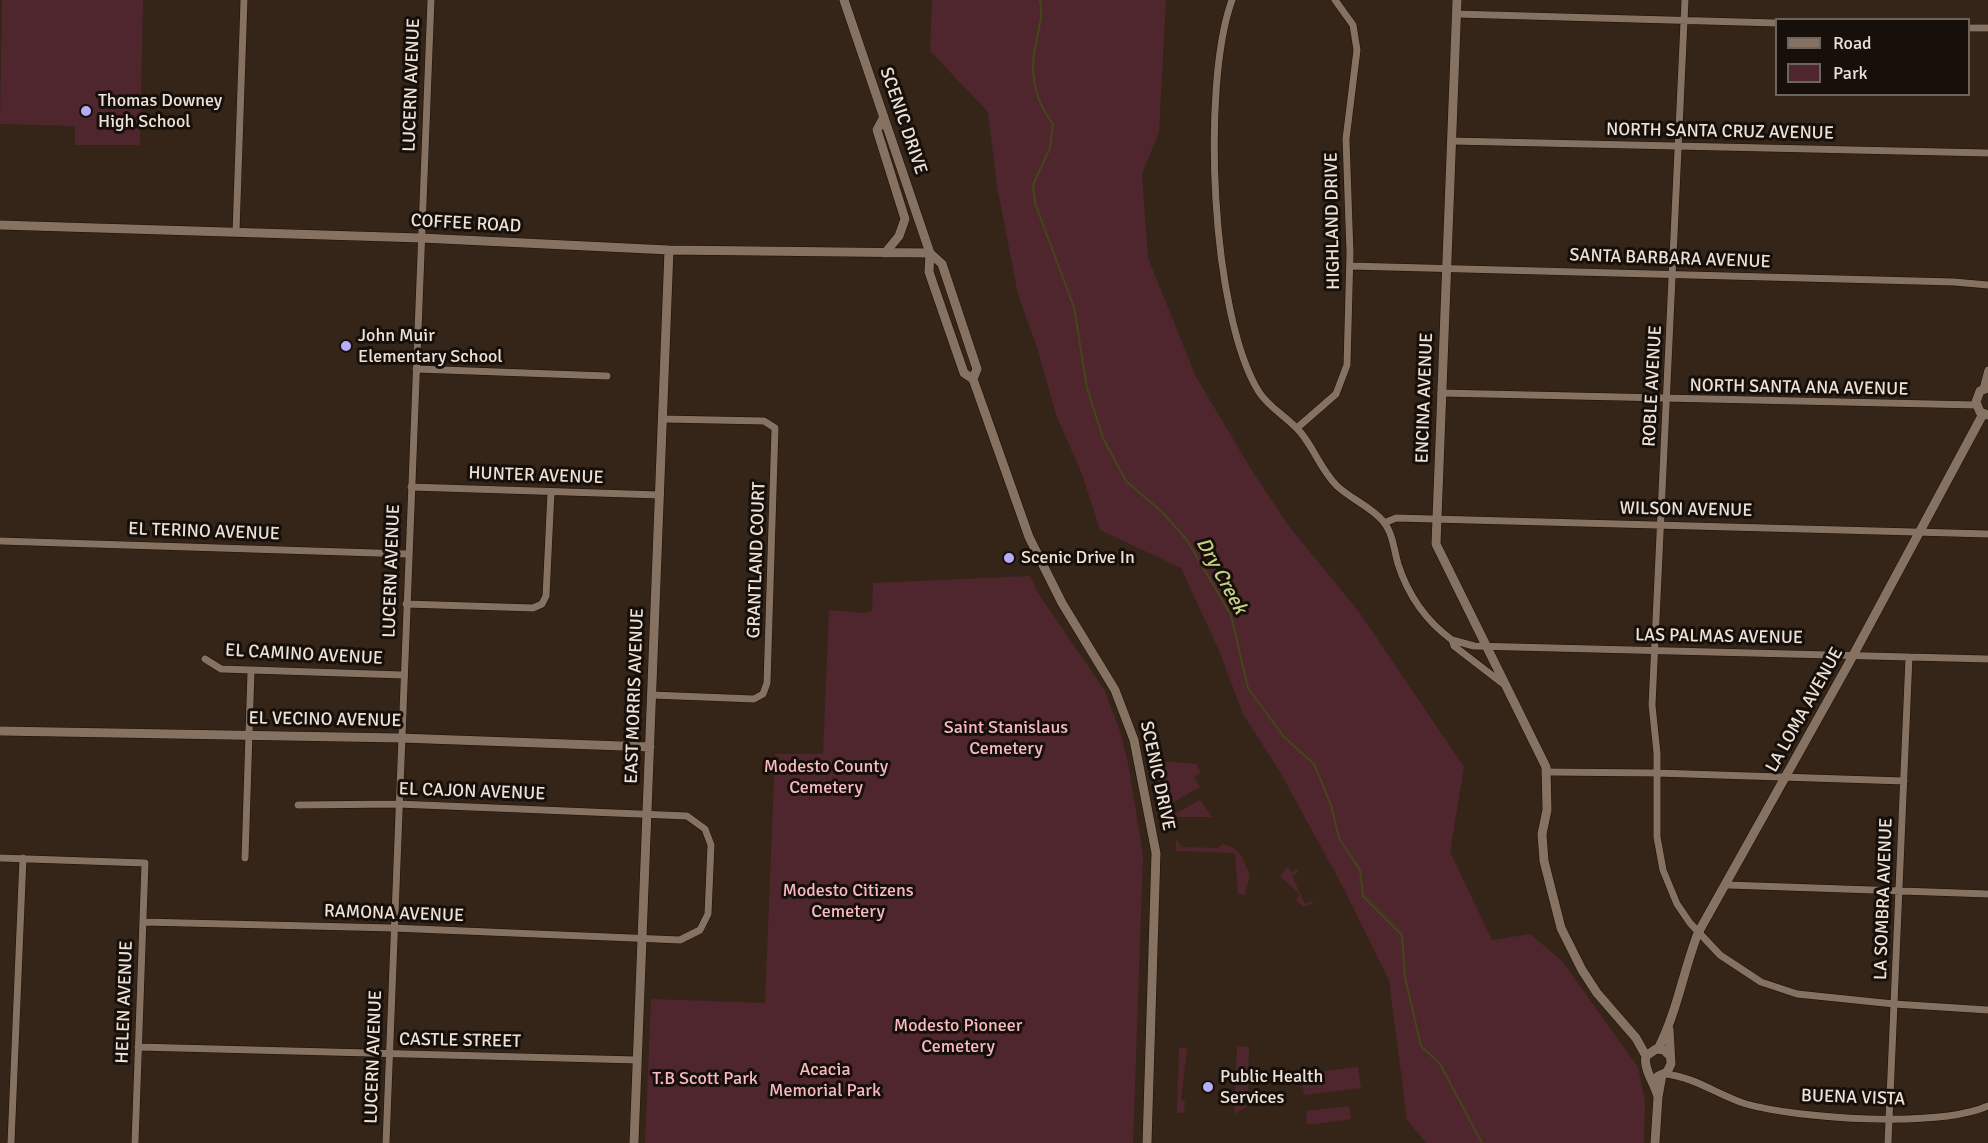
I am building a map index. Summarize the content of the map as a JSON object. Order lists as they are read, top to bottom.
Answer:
{
  "streets": {
    "main road": [
      "SCENIC DRIVE",
      "COFFEE ROAD",
      "ENCINA AVENUE",
      "EAST MORRIS AVENUE",
      "LA LOMA AVENUE",
      "EL VECINO AVENUE"
    ],
    "street": [
      "LUCERN AVENUE",
      "NORTH SANTA CRUZ AVENUE",
      "HIGHLAND DRIVE",
      "SANTA BARBARA AVENUE",
      "ROBLE AVENUE",
      "NORTH SANTA ANA AVENUE",
      "HUNTER AVENUE",
      "WILSON AVENUE",
      "EL TERINO AVENUE",
      "GRANTLAND COURT",
      "LAS PALMAS AVENUE",
      "EL CAMINO AVENUE",
      "EL CAJON AVENUE",
      "LA SOMBRA AVENUE",
      "RAMONA AVENUE",
      "HELEN AVENUE",
      "CASTLE STREET",
      "BUENA VISTA"
    ]
  },
  "crossings": [
    ["LUCERN AVENUE", "COFFEE ROAD"],
    ["LUCERN AVENUE", "HUNTER AVENUE"],
    ["LUCERN AVENUE", "EL TERINO AVENUE"],
    ["LUCERN AVENUE", "EL CAMINO AVENUE"],
    ["LUCERN AVENUE", "EL VECINO AVENUE"],
    ["LUCERN AVENUE", "EL CAJON AVENUE"],
    ["LUCERN AVENUE", "RAMONA AVENUE"],
    ["LUCERN AVENUE", "CASTLE STREET"],
    ["SCENIC DRIVE", "COFFEE ROAD"],
    ["NORTH SANTA CRUZ AVENUE", "ROBLE AVENUE"],
    ["NORTH SANTA CRUZ AVENUE", "ENCINA AVENUE"],
    ["HIGHLAND DRIVE", "SANTA BARBARA AVENUE"],
    ["COFFEE ROAD", "EAST MORRIS AVENUE"],
    ["SANTA BARBARA AVENUE", "ROBLE AVENUE"],
    ["SANTA BARBARA AVENUE", "ENCINA AVENUE"],
    ["ROBLE AVENUE", "NORTH SANTA ANA AVENUE"],
    ["ROBLE AVENUE", "WILSON AVENUE"],
    ["ROBLE AVENUE", "LAS PALMAS AVENUE"],
    ["ROBLE AVENUE", "LA LOMA AVENUE"],
    ["ROBLE AVENUE", "LA SOMBRA AVENUE"],
    ["NORTH SANTA ANA AVENUE", "ENCINA AVENUE"],
    ["ENCINA AVENUE", "WILSON AVENUE"],
    ["ENCINA AVENUE", "LAS PALMAS AVENUE"],
    ["HUNTER AVENUE", "EAST MORRIS AVENUE"],
    ["WILSON AVENUE", "LA LOMA AVENUE"],
    ["GRANTLAND COURT", "EAST MORRIS AVENUE"],
    ["LAS PALMAS AVENUE", "LA LOMA AVENUE"],
    ["LAS PALMAS AVENUE", "LA SOMBRA AVENUE"],
    ["EAST MORRIS AVENUE", "EL VECINO AVENUE"],
    ["EAST MORRIS AVENUE", "EL CAJON AVENUE"],
    ["EAST MORRIS AVENUE", "RAMONA AVENUE"],
    ["EAST MORRIS AVENUE", "CASTLE STREET"],
    ["LA LOMA AVENUE", "BUENA VISTA"],
    ["EL CAJON AVENUE", "RAMONA AVENUE"],
    ["LA SOMBRA AVENUE", "BUENA VISTA"],
    ["RAMONA AVENUE", "HELEN AVENUE"],
    ["HELEN AVENUE", "CASTLE STREET"]
  ],
  "water": ["Dry Creek"],
  "parks": [
    "Saint Stanislaus Cemetery",
    "Modesto County Cemetery",
    "Modesto Citizens Cemetery",
    "Modesto Pioneer Cemetery",
    "Acacia Memorial Park",
    "T.B Scott Park"
  ],
  "places": [
    "Thomas Downey High School",
    "John Muir Elementary School",
    "Scenic Drive In",
    "Public Health Services"
  ],
  "legend": ["Road", "Park"]
}
